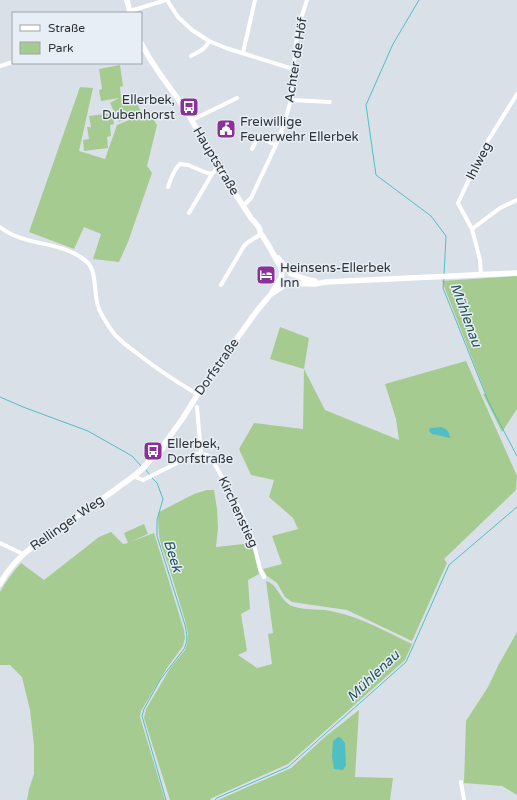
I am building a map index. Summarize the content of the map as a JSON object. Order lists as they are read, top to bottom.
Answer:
{
  "streets": {
    "main road": ["Hauptstraße", "Dorfstraße", "Rellinger Weg"],
    "street": ["Achter de Höf", "Ihlweg", "Kirchenstieg"]
  },
  "crossings": [
    ["Achter de Höf", "Hauptstraße"],
    ["Hauptstraße", "Dorfstraße"],
    ["Dorfstraße", "Rellinger Weg"]
  ],
  "water": ["Mühlenau", "Beek"],
  "places": {
    "bus stop": ["Ellerbek, Dubenhorst", "Ellerbek, Dorfstraße"],
    "public building": ["Freiwillige Feuerwehr Ellerbek"],
    "hotel": ["Heinsens-Ellerbek Inn"]
  },
  "legend": ["Straße", "Park"]
}
